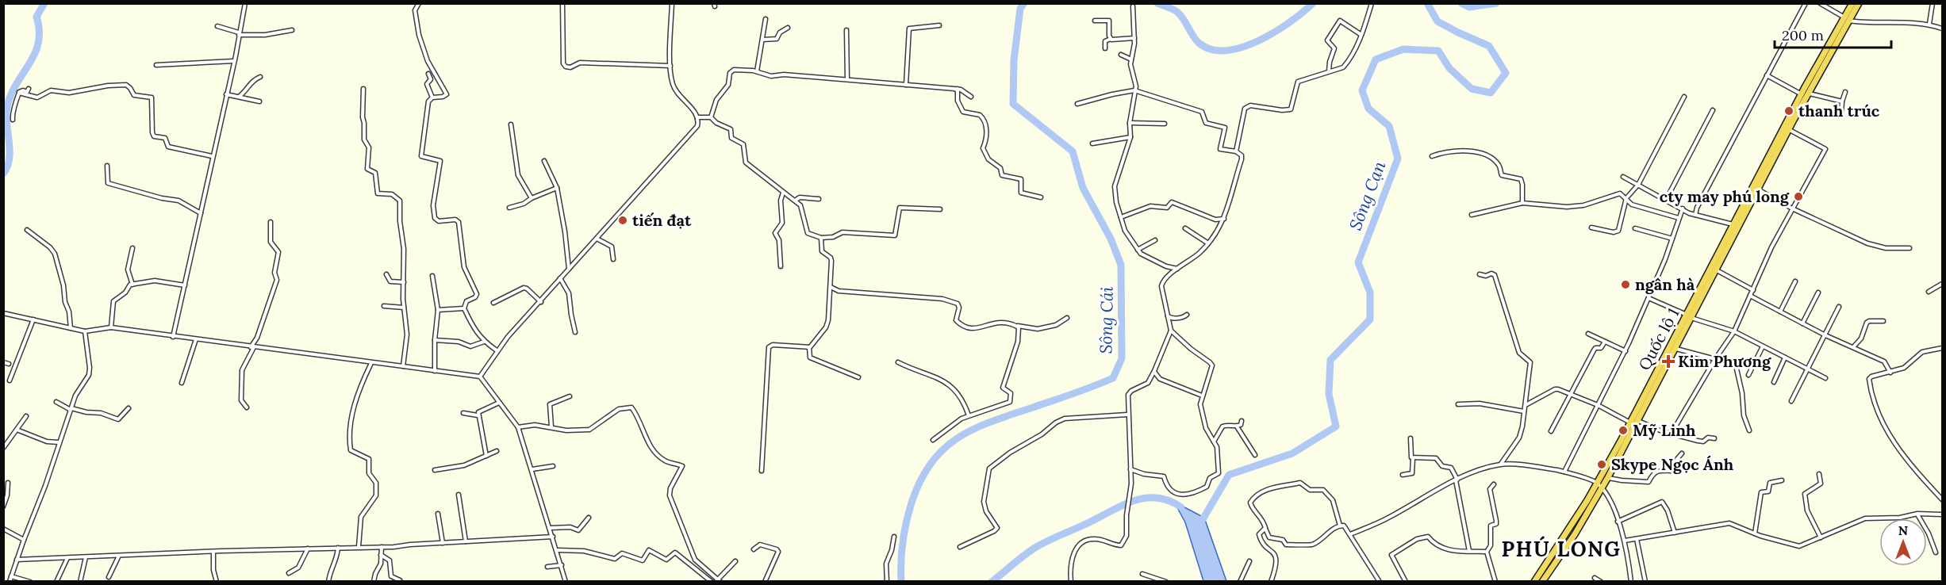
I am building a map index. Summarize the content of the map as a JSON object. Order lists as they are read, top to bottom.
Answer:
{
  "streets": {
    "highway": ["Quốc lộ 1"]
  },
  "districts": ["PHÚ LONG"],
  "water": ["Sông Cạn", "Sông Cái"],
  "places": {
    "other": [
      "thanh trúc",
      "cty may phú long",
      "tiến đạt",
      "ngân hà",
      "Mỹ Linh",
      "Skype Ngọc Ánh"
    ],
    "health": ["Kim Phương"]
  },
  "scale_bar": "200 m",
  "north": "top"
}
